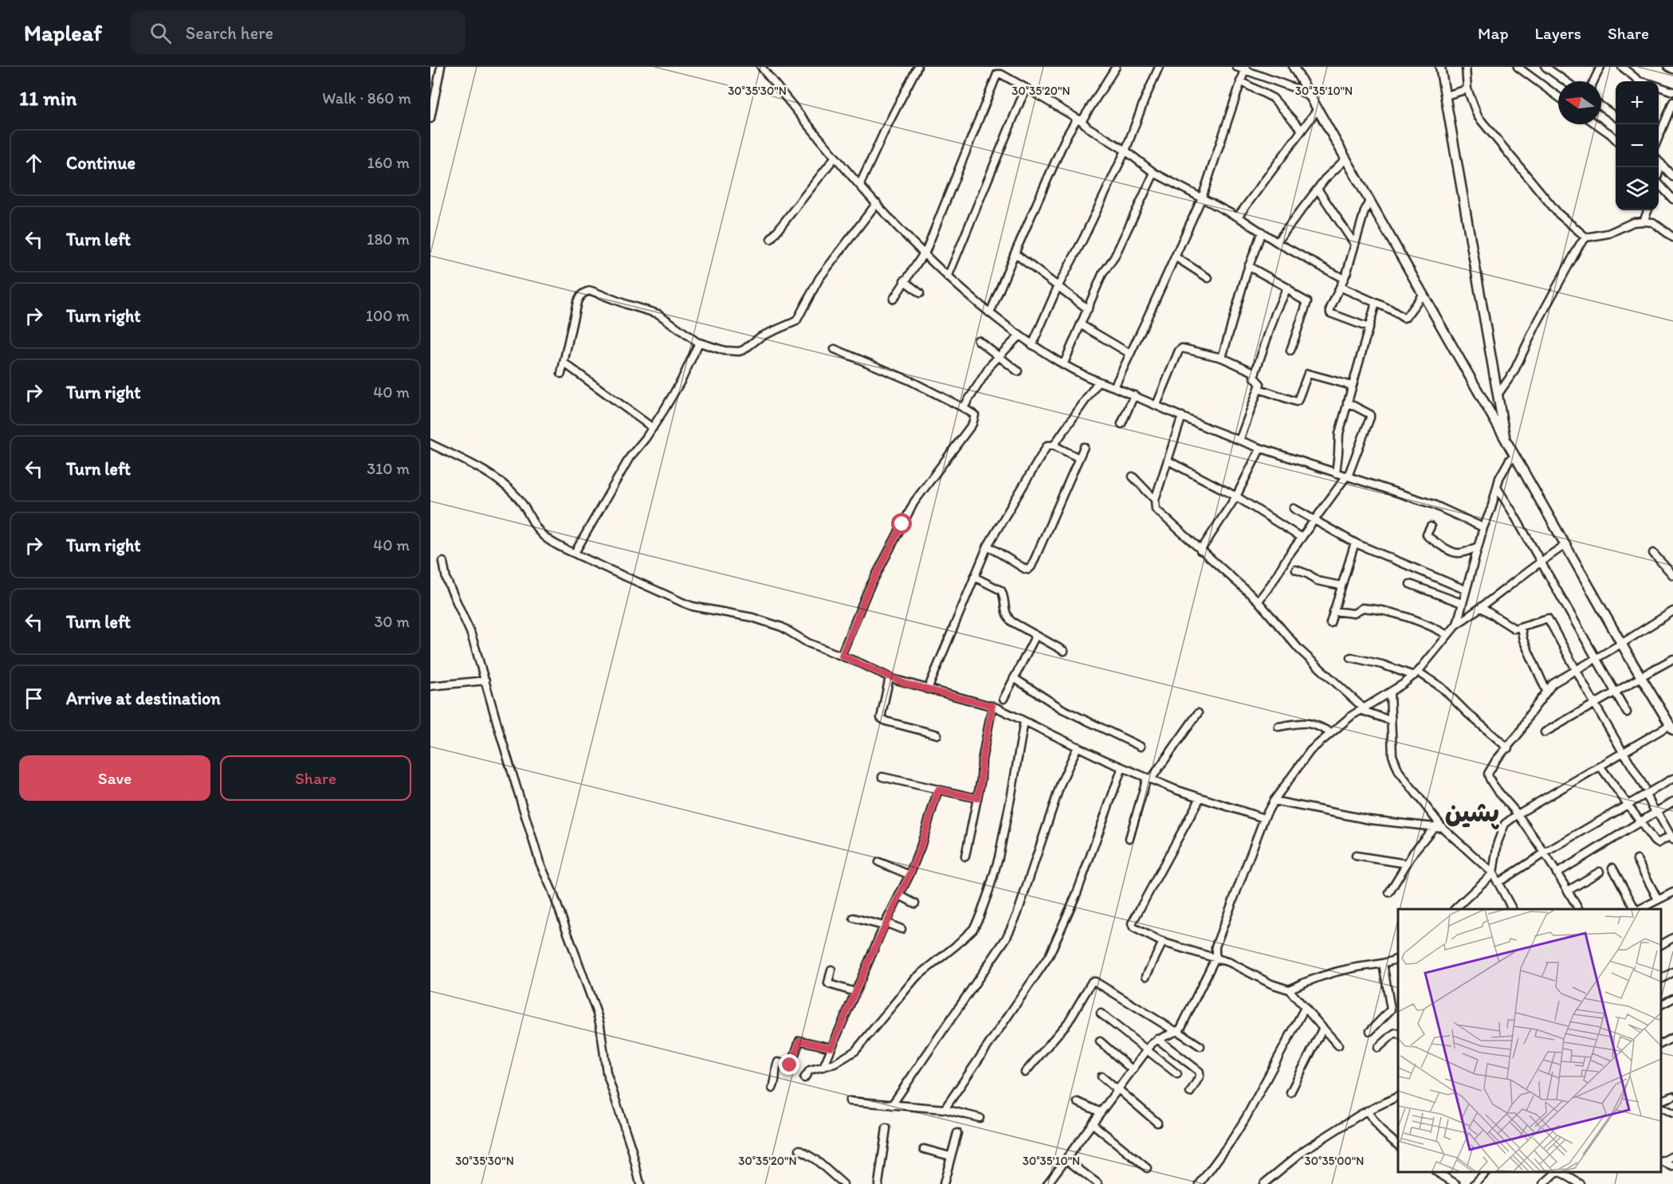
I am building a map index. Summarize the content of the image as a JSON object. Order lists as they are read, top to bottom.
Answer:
{
  "districts": ["پشین"],
  "north": "left",
  "page": {
    "header": "Mapleaf",
    "search": "Search here",
    "nav": ["Map", "Layers", "Share"],
    "heading": ["11 min", "Walk · 860 m"],
    "map_buttons": ["+", "−"],
    "list": [
      ["Continue", "160 m"],
      ["Turn left", "180 m"],
      ["Turn right", "100 m"],
      ["Turn right", "40 m"],
      ["Turn left", "310 m"],
      ["Turn right", "40 m"],
      ["Turn left", "30 m"],
      "Arrive at destination"
    ],
    "buttons": ["Save", "Share"]
  },
  "coordinates": [
    "30°35'30\"N",
    "30°35'20\"N",
    "30°35'10\"N",
    "30°35'00\"N"
  ]
}
